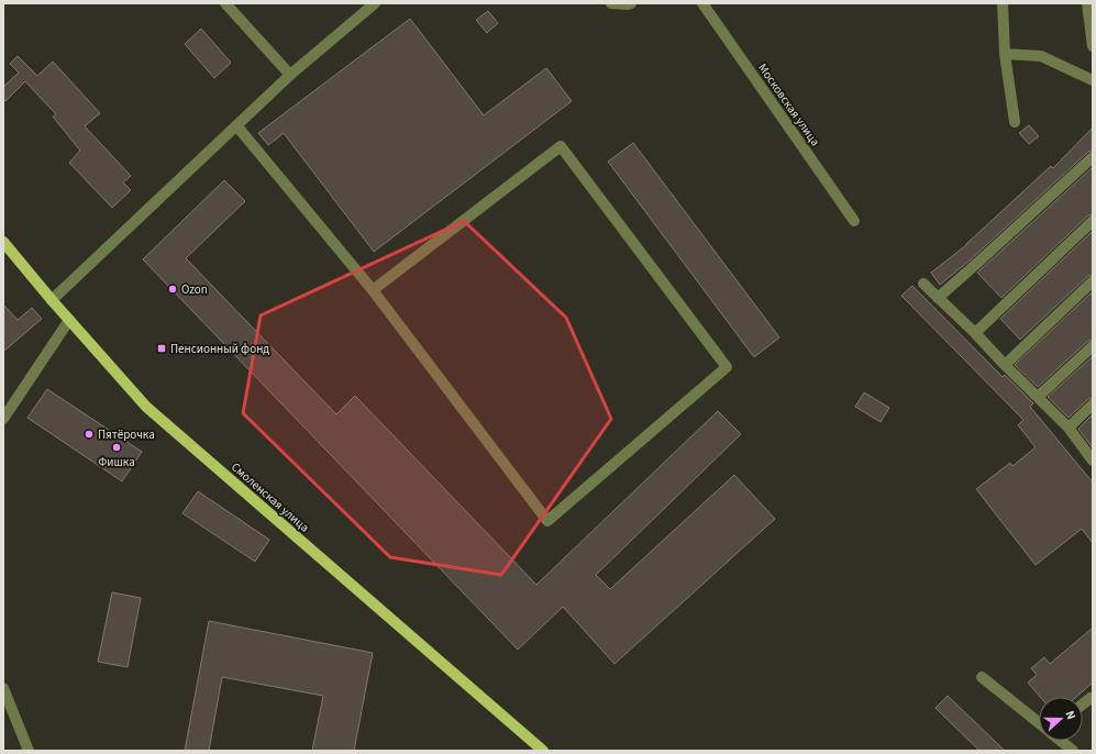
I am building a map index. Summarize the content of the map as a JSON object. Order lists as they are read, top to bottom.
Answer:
{
  "streets": {
    "main road": ["Смоленская улица"],
    "street": ["Московская улица"]
  },
  "places": {
    "other": ["Ozon", "Пятёрочка", "Фишка"],
    "transit": ["Пенсионный фонд"]
  },
  "north": "right"
}
